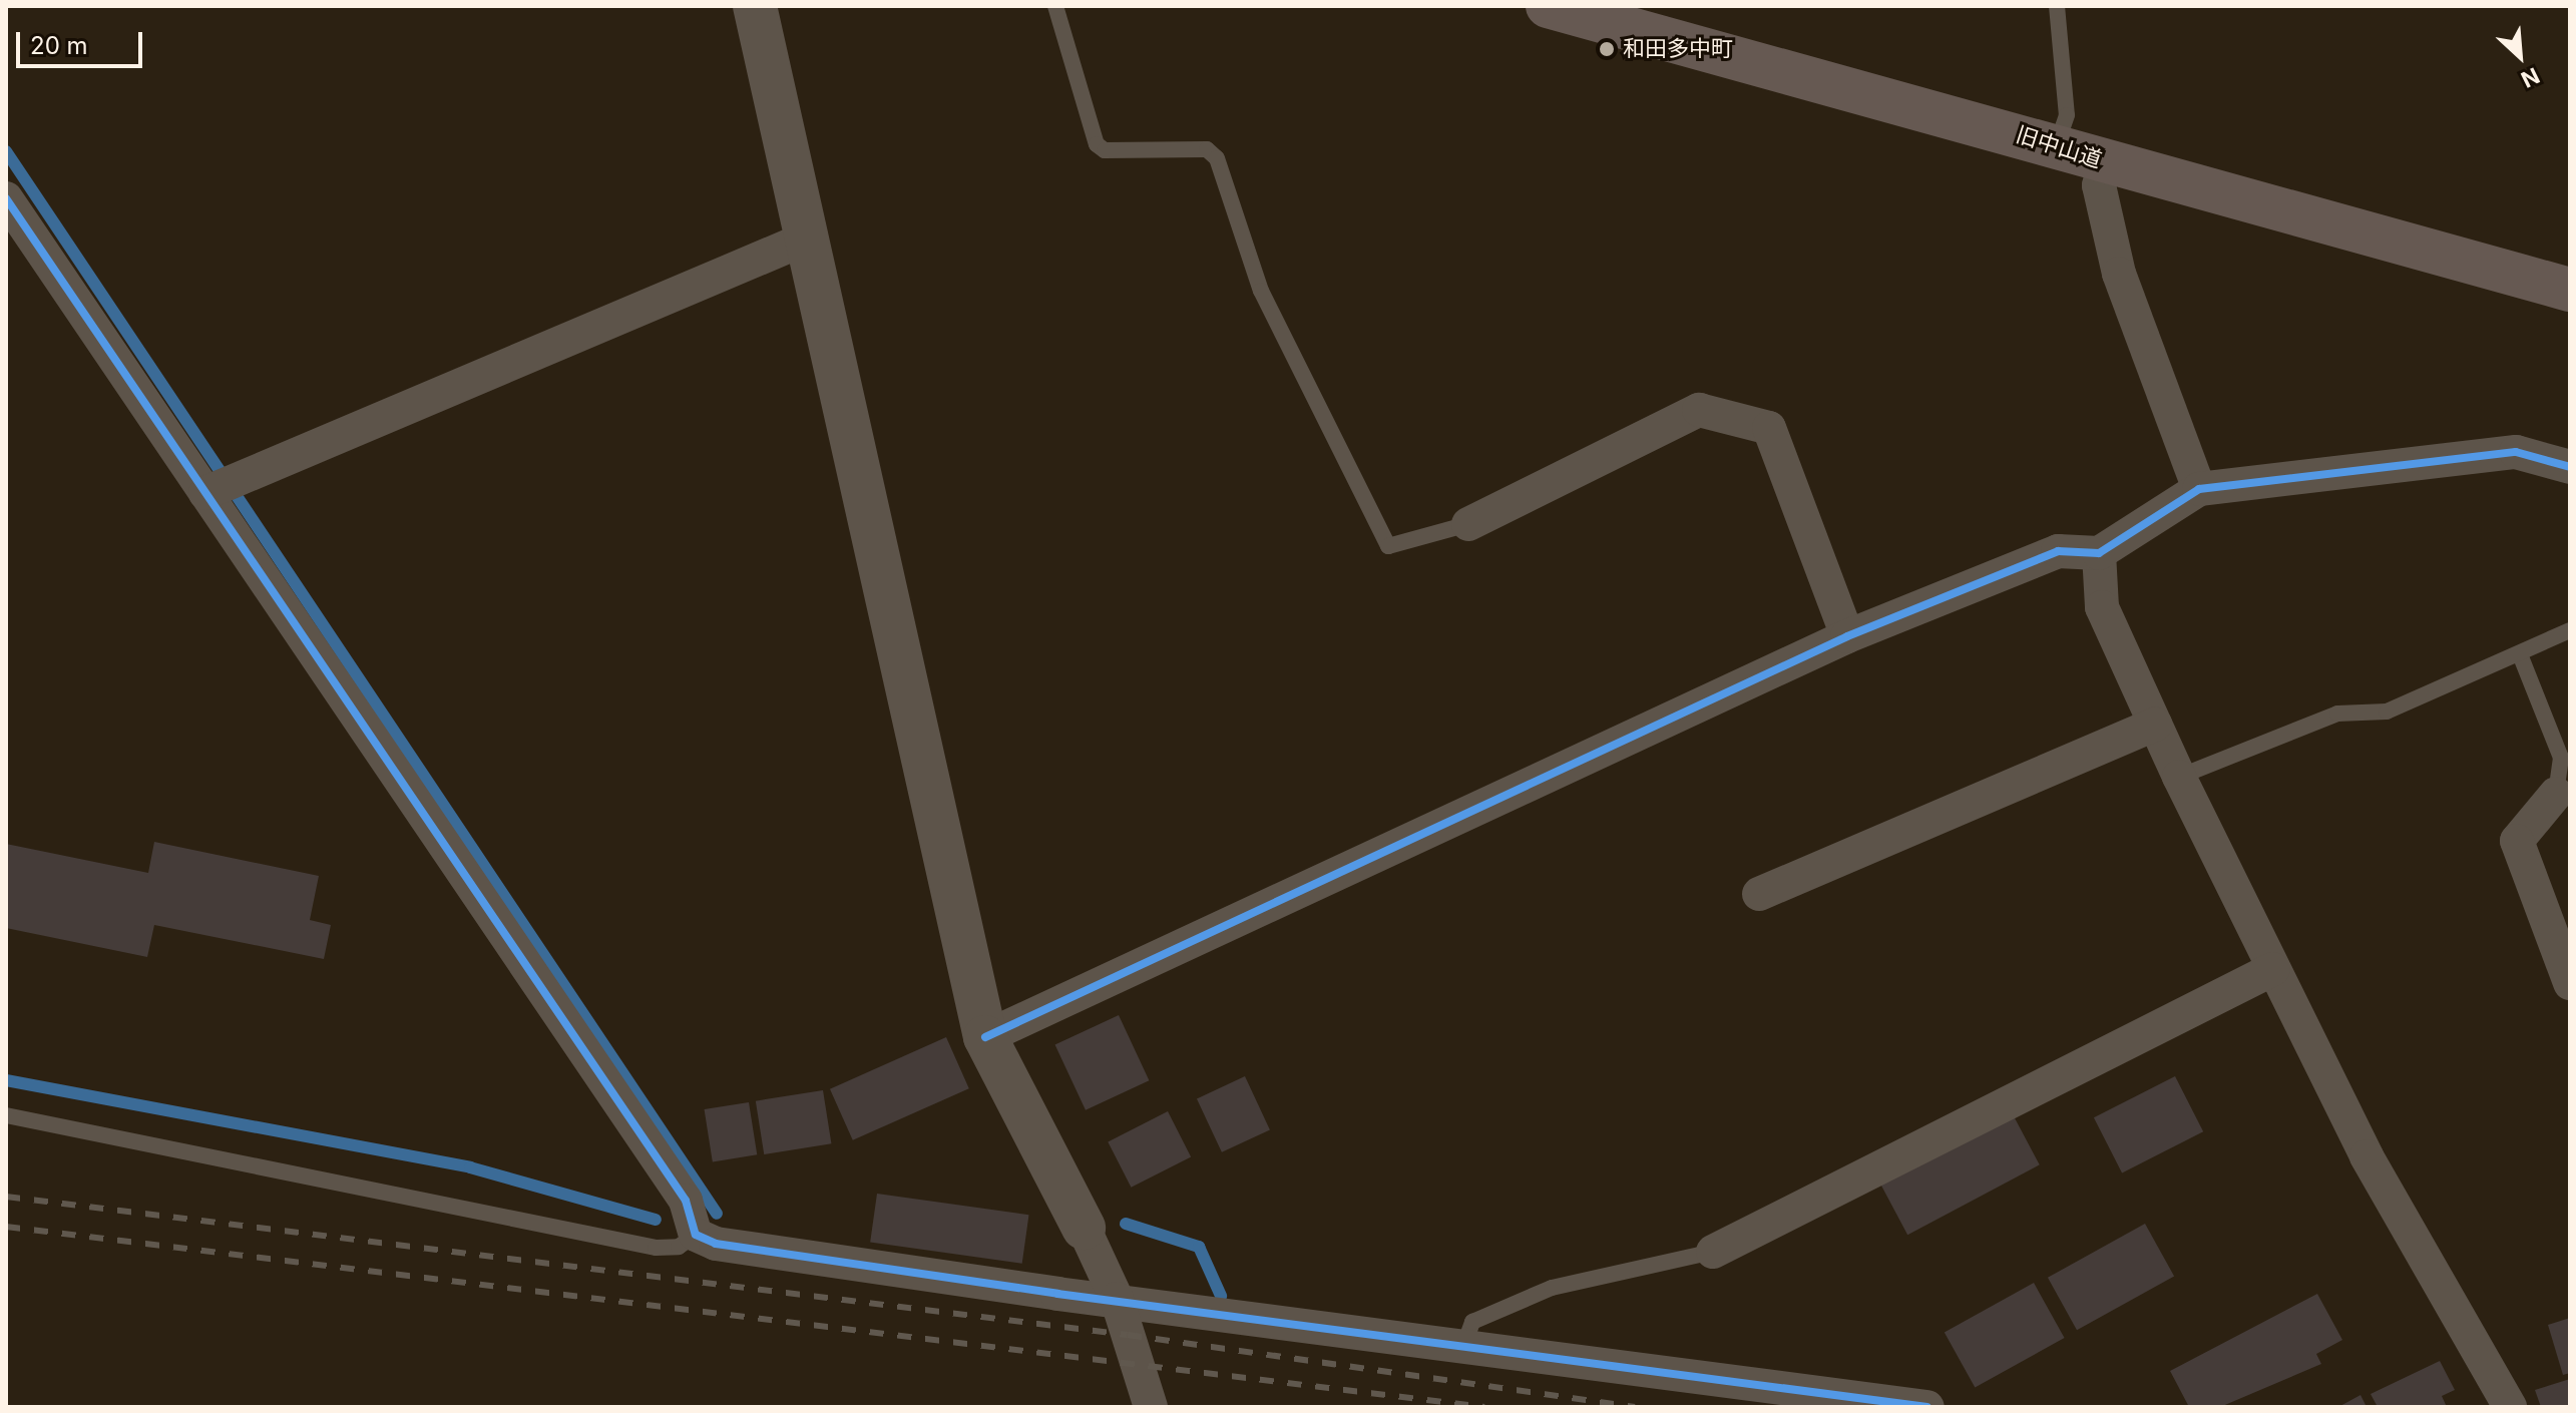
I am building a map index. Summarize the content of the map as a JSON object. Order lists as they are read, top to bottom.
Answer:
{
  "streets": {
    "main road": ["旧中山道"]
  },
  "places": ["和田多中町"],
  "scale_bar": "20 m",
  "north": "bottom right"
}
